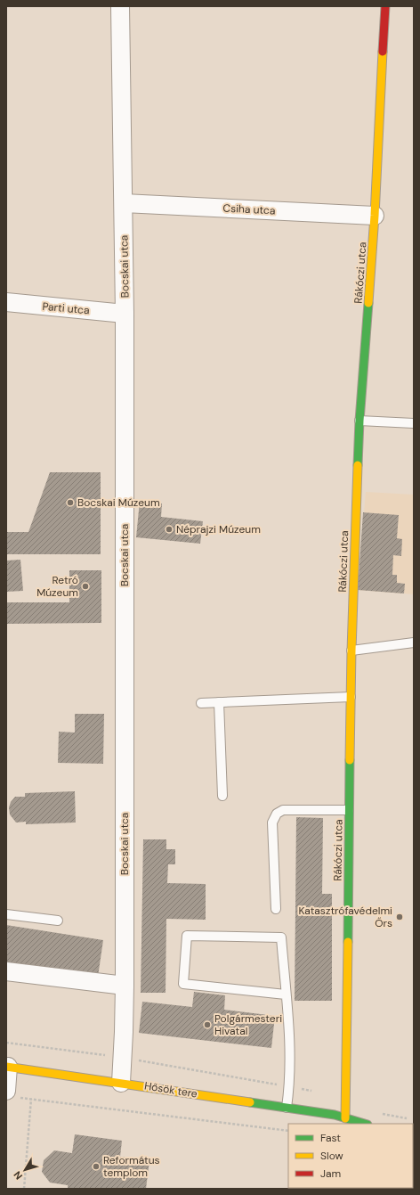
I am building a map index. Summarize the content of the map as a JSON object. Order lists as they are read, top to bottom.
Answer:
{
  "streets": {
    "street": [
      "Csiha utca",
      "Bocskai utca",
      "Rákóczi utca",
      "Parti utca",
      "Hősök tere"
    ]
  },
  "crossings": [
    ["Csiha utca", "Bocskai utca"],
    ["Csiha utca", "Rákóczi utca"],
    ["Bocskai utca", "Parti utca"],
    ["Bocskai utca", "Hősök tere"],
    ["Rákóczi utca", "Hősök tere"]
  ],
  "places": [
    "Bocskai Múzeum",
    "Néprajzi Múzeum",
    "Retró Múzeum",
    "Katasztrófavédelmi Őrs",
    "Polgármesteri Hivatal",
    "Református templom"
  ],
  "legend": ["Fast", "Slow", "Jam"],
  "north": "bottom left"
}
